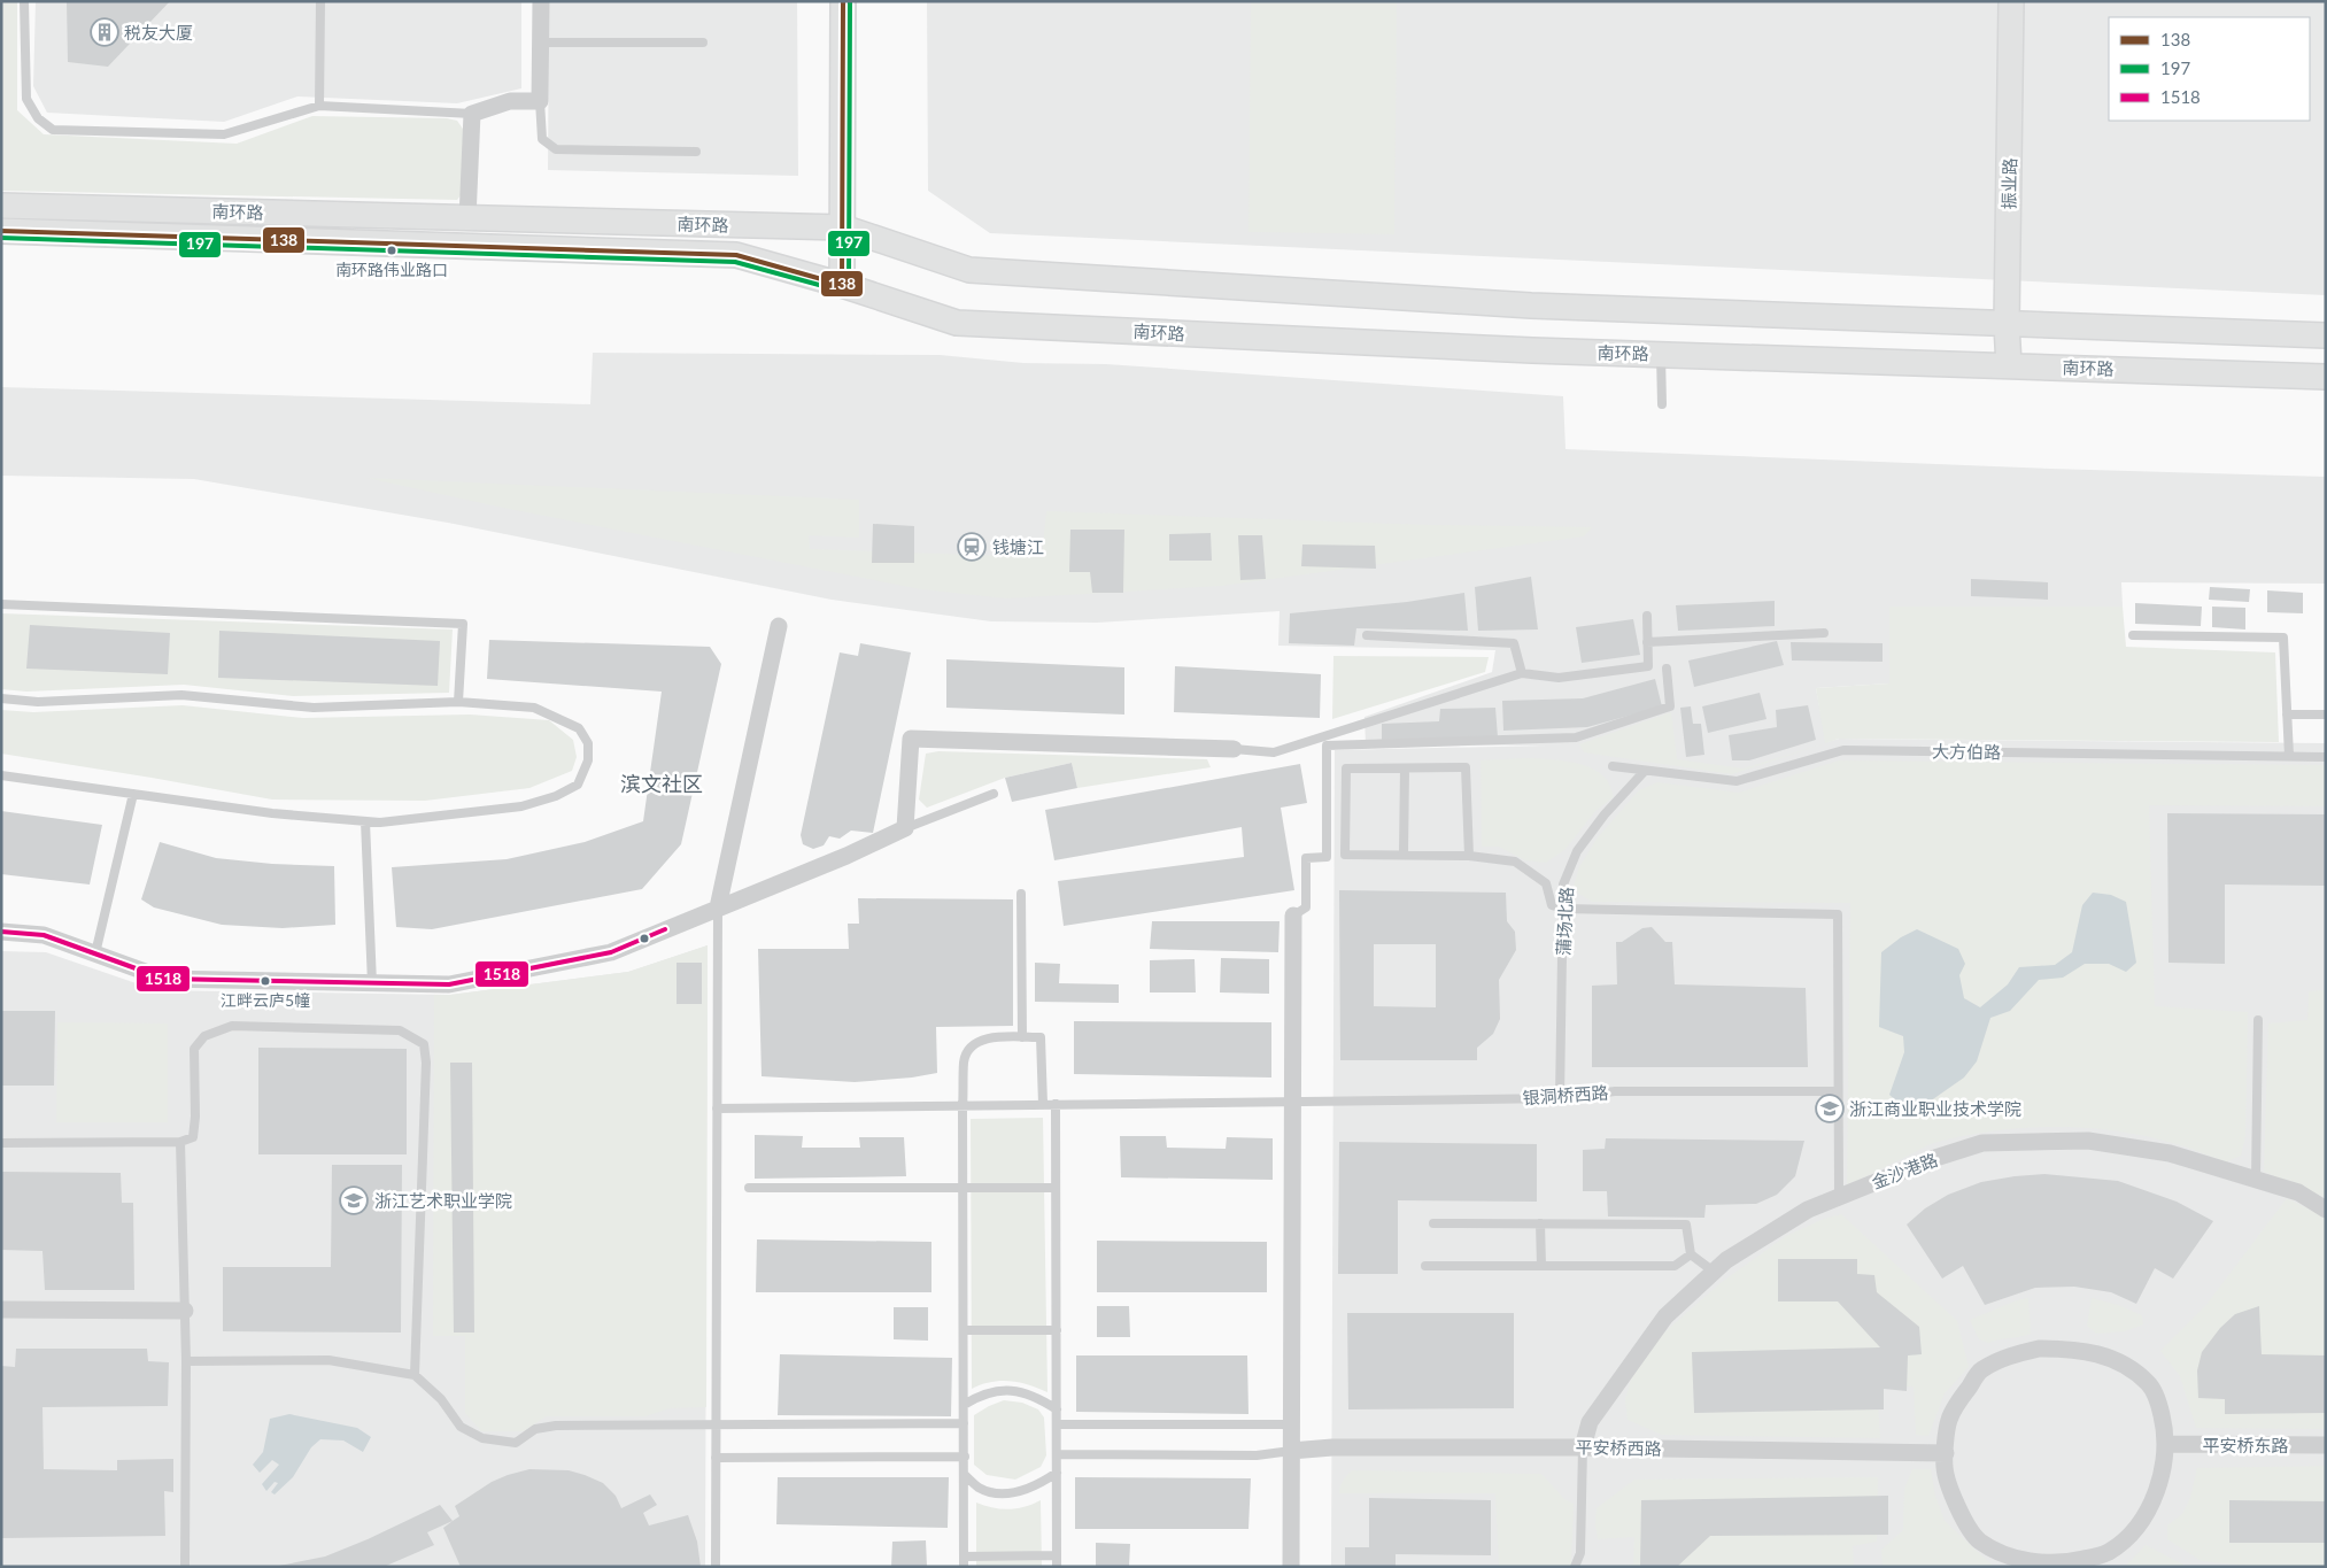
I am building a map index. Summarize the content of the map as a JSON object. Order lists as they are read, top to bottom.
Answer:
{
  "streets": {
    "main road": ["振业路", "南环路"],
    "street": ["金沙港路", "平安桥东路", "平安桥西路"],
    "lane": ["大方伯路", "蒲场北路", "银洞桥西路"]
  },
  "crossings": [
    ["振业路", "南环路"],
    ["大方伯路", "蒲场北路"],
    ["蒲场北路", "银洞桥西路"],
    ["金沙港路", "平安桥西路"]
  ],
  "districts": ["滨文社区"],
  "places": {
    "building": ["税友大厦"],
    "other": ["南环路伟业路口", "江畔云庐5幢"],
    "station": ["钱塘江"],
    "school or university": ["浙江商业职业技术学院", "浙江艺术职业学院"]
  },
  "lines": ["transit line 138", "transit line 197", "transit line 1518"],
  "legend": ["138", "197", "1518"]
}
